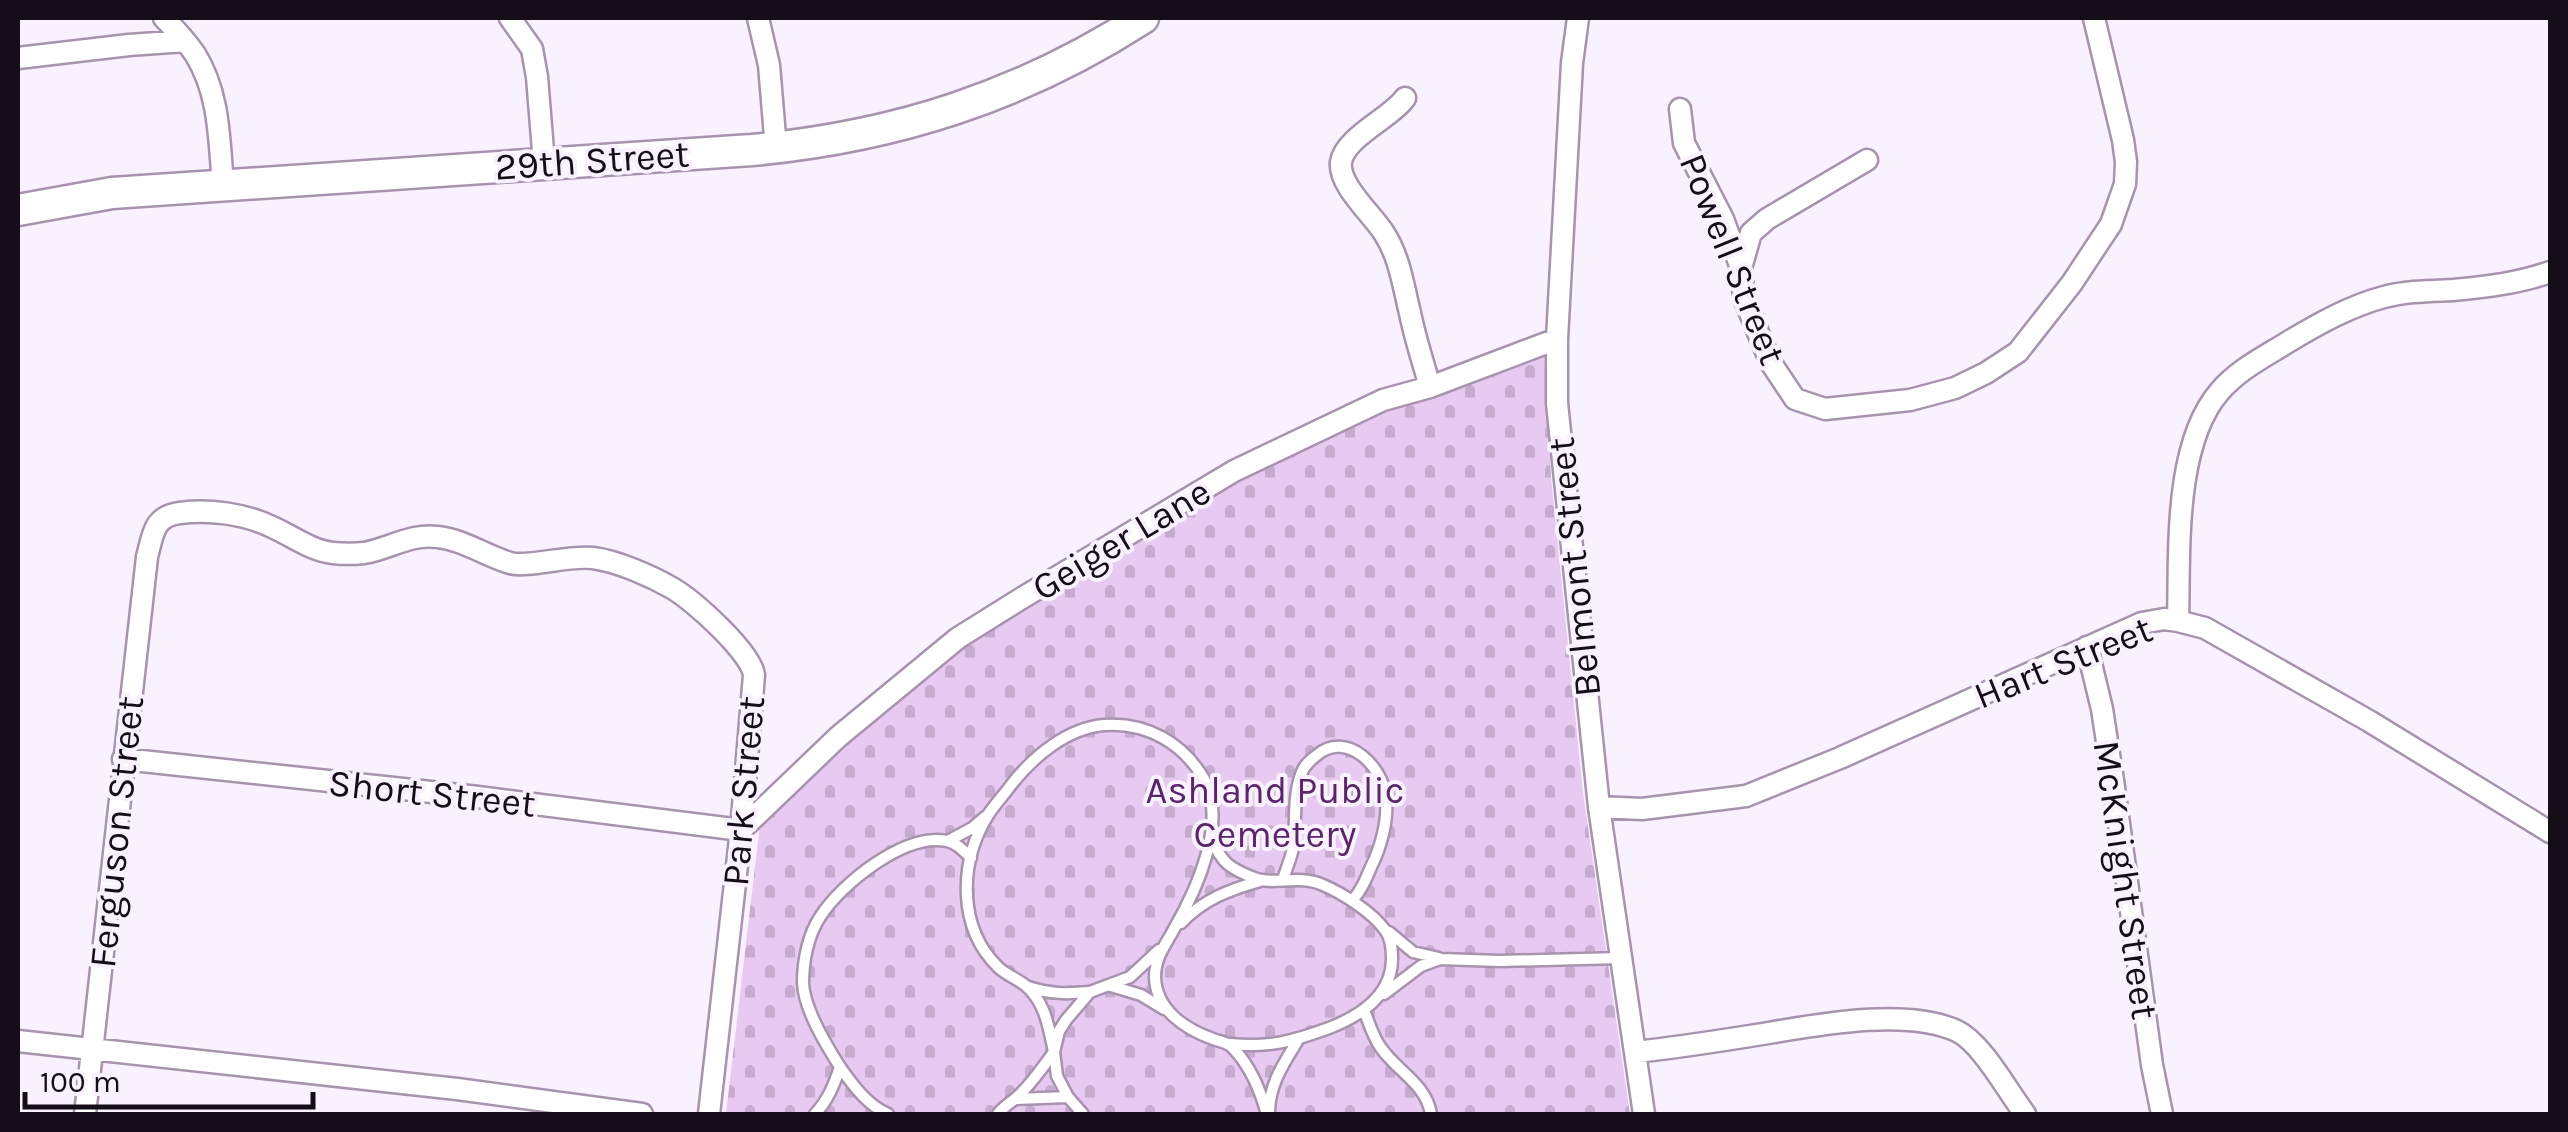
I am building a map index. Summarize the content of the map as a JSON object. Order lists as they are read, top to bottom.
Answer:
{
  "streets": {
    "street": [
      "29th Street",
      "Powell Street",
      "Geiger Lane",
      "Belmont Street",
      "Hart Street",
      "Park Street",
      "Short Street",
      "Ferguson Street",
      "McKnight Street"
    ]
  },
  "crossings": [
    ["Geiger Lane", "Belmont Street"],
    ["Geiger Lane", "Park Street"],
    ["Geiger Lane", "Short Street"],
    ["Belmont Street", "Hart Street"],
    ["Hart Street", "McKnight Street"],
    ["Park Street", "Short Street"],
    ["Park Street", "Ferguson Street"],
    ["Short Street", "Ferguson Street"]
  ],
  "parks": ["Ashland Public Cemetery"],
  "scale_bar": "100 m"
}
